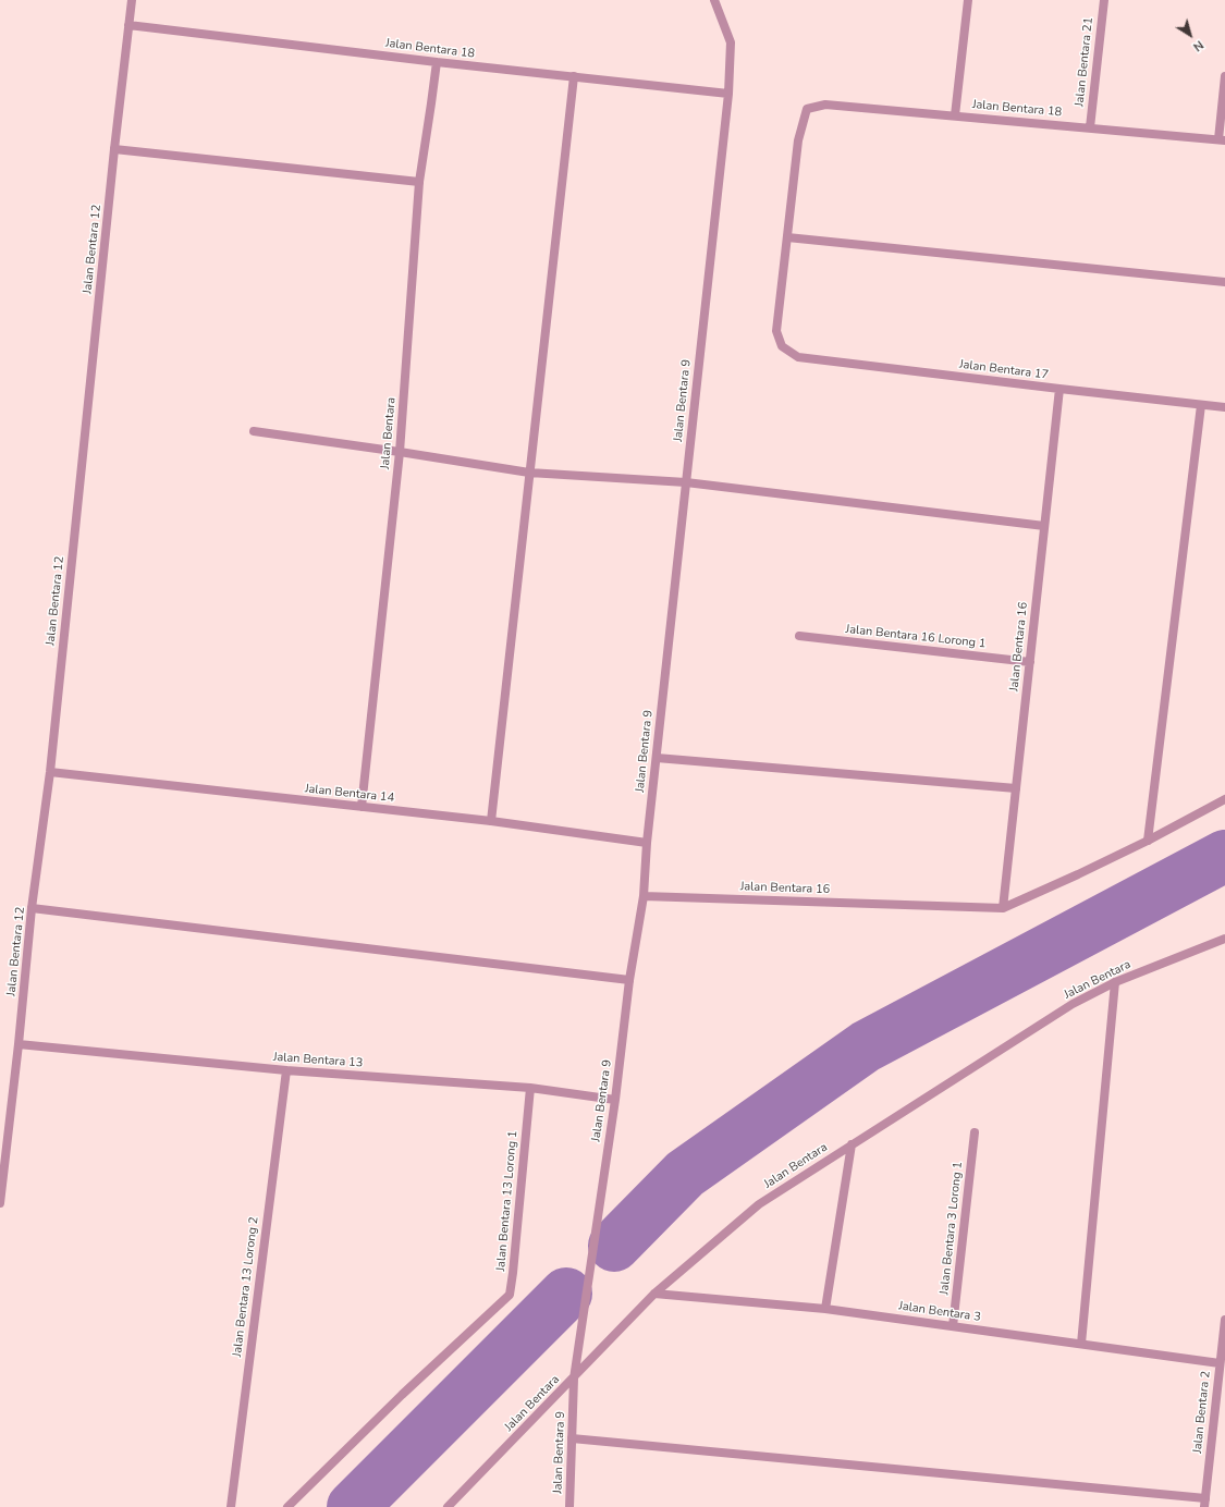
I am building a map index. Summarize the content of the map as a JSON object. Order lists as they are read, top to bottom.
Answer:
{
  "streets": {
    "street": [
      "Jalan Bentara 18",
      "Jalan Bentara 21",
      "Jalan Bentara 12",
      "Jalan Bentara 17",
      "Jalan Bentara 9",
      "Jalan Bentara",
      "Jalan Bentara 16 Lorong 1",
      "Jalan Bentara 16",
      "Jalan Bentara 14",
      "Jalan Bentara 13",
      "Jalan Bentara 13 Lorong 1",
      "Jalan Bentara 3 Lorong 1",
      "Jalan Bentara 13 Lorong 2",
      "Jalan Bentara 3",
      "Jalan Bentara 2"
    ]
  },
  "crossings": [
    ["Jalan Bentara 18", "Jalan Bentara 21"],
    ["Jalan Bentara 18", "Jalan Bentara 12"],
    ["Jalan Bentara 18", "Jalan Bentara 17"],
    ["Jalan Bentara 18", "Jalan Bentara 9"],
    ["Jalan Bentara 18", "Jalan Bentara"],
    ["Jalan Bentara 12", "Jalan Bentara 14"],
    ["Jalan Bentara 12", "Jalan Bentara 13"],
    ["Jalan Bentara 17", "Jalan Bentara 16"],
    ["Jalan Bentara 9", "Jalan Bentara"],
    ["Jalan Bentara 9", "Jalan Bentara 16"],
    ["Jalan Bentara 9", "Jalan Bentara 14"],
    ["Jalan Bentara 9", "Jalan Bentara 13"],
    ["Jalan Bentara", "Jalan Bentara 14"],
    ["Jalan Bentara", "Jalan Bentara 3"],
    ["Jalan Bentara 16 Lorong 1", "Jalan Bentara 16"],
    ["Jalan Bentara 13", "Jalan Bentara 13 Lorong 1"],
    ["Jalan Bentara 13", "Jalan Bentara 13 Lorong 2"],
    ["Jalan Bentara 3 Lorong 1", "Jalan Bentara 3"],
    ["Jalan Bentara 3", "Jalan Bentara 2"]
  ],
  "north": "bottom right"
}
